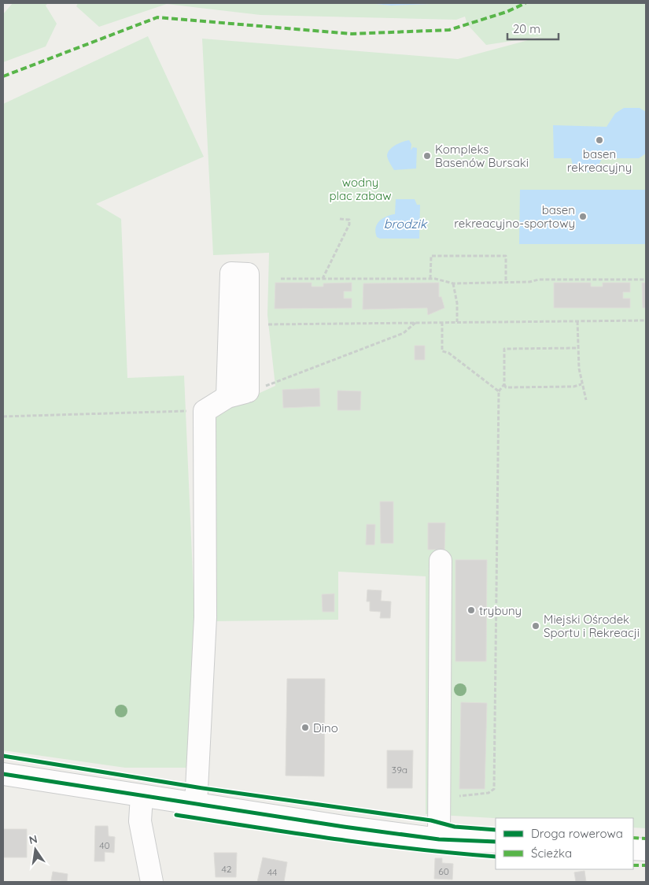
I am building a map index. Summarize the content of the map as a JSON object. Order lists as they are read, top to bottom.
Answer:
{
  "water": ["brodzik"],
  "parks": ["wodny plac zabaw"],
  "places": [
    "basen rekreacyjny",
    "Kompleks Basenów Bursaki",
    "basen rekreacyjno-sportowy",
    "trybuny",
    "Miejski Ośrodek Sportu i Rekreacji",
    "Dino"
  ],
  "house_numbers": [
    "39a",
    "40",
    "42",
    "60",
    "44"
  ],
  "legend": ["Droga rowerowa", "Ścieżka"],
  "scale_bar": "20 m",
  "north": "top"
}
